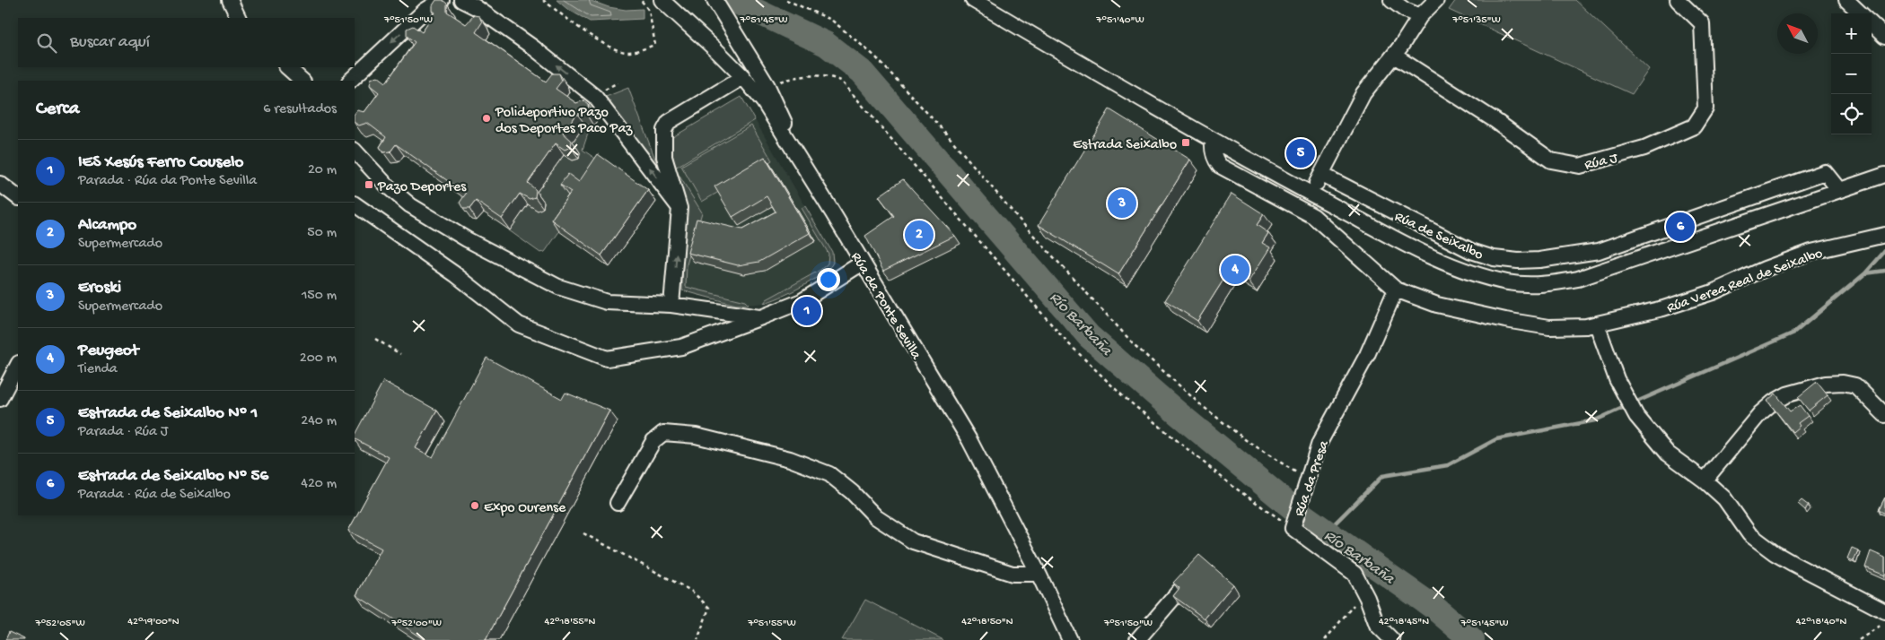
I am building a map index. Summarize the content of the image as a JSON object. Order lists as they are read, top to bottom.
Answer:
{
  "streets": {
    "street": [
      "Rúa J",
      "Rúa de Seixalbo",
      "Rúa Verea Real de Seixalbo",
      "Rúa da Ponte Sevilla",
      "Rúa da Presa"
    ]
  },
  "crossings": [
    ["Rúa Verea Real de Seixalbo", "Rúa da Presa"]
  ],
  "water": ["Río Barbaña"],
  "places": {
    "other": ["Polideportivo Pazo dos Deportes Paco Paz", "Expo Ourense"],
    "transit": ["Estrada Seixalbo", "Pazo Deportes"]
  },
  "north": "top left",
  "page": {
    "map_buttons": ["+", "−"],
    "search": "Buscar aquí",
    "heading": ["Cerca", "6 resultados"],
    "pins": [
      "5",
      "3",
      "6",
      "2",
      "4",
      "1"
    ],
    "list": [
      {
        "mark": "1",
        "name": "IES Xesús Ferro Couselo",
        "note": "Parada · Rúa da Ponte Sevilla",
        "value": "20 m"
      },
      {
        "mark": "2",
        "name": "Alcampo",
        "note": "Supermercado",
        "value": "50 m"
      },
      {
        "mark": "3",
        "name": "Eroski",
        "note": "Supermercado",
        "value": "150 m"
      },
      {
        "mark": "4",
        "name": "Peugeot",
        "note": "Tienda",
        "value": "200 m"
      },
      {
        "mark": "5",
        "name": "Estrada de Seixalbo Nº 1",
        "note": "Parada · Rúa J",
        "value": "240 m"
      },
      {
        "mark": "6",
        "name": "Estrada de Seixalbo Nº 56",
        "note": "Parada · Rúa de Seixalbo",
        "value": "420 m"
      }
    ]
  },
  "coordinates": [
    "7°51'50\"W",
    "7°51'45\"W",
    "7°51'40\"W",
    "7°51'35\"W",
    "42°19'00\"N",
    "42°18'55\"N",
    "42°18'50\"N",
    "42°18'45\"N",
    "42°18'40\"N",
    "7°52'05\"W",
    "7°52'00\"W",
    "7°51'55\"W"
  ]
}
